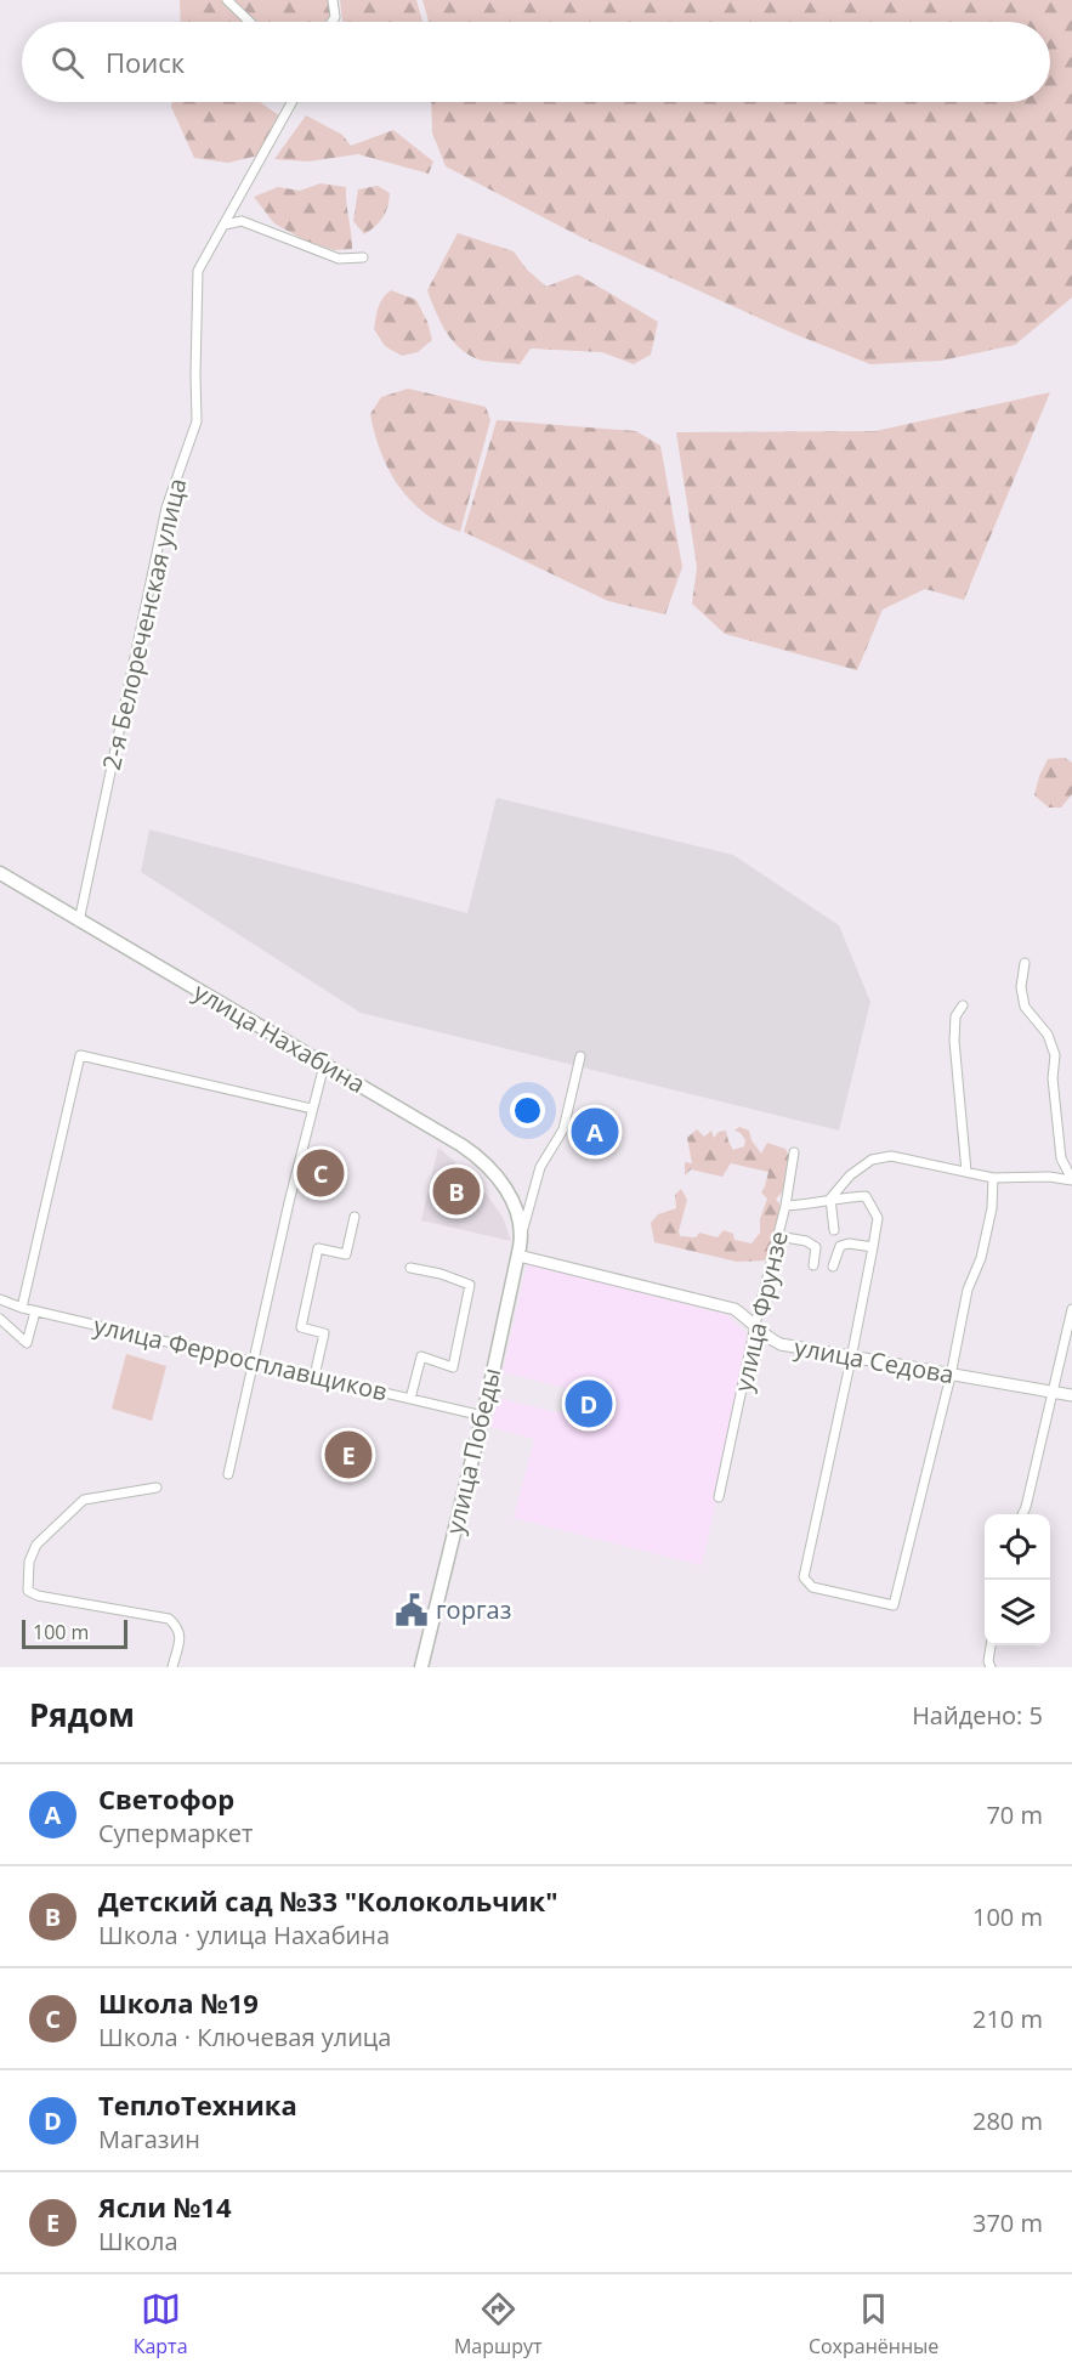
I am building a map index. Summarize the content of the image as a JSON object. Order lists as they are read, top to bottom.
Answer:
{
  "streets": {
    "main road": ["улица Нахабина", "улица Победы"],
    "street": [
      "2-я Белореченская улица",
      "улица Фрунзе",
      "улица Ферросплавщиков",
      "улица Седова"
    ]
  },
  "crossings": [
    ["2-я Белореченская улица", "улица Нахабина"],
    ["улица Нахабина", "улица Победы"],
    ["улица Фрунзе", "улица Седова"],
    ["улица Ферросплавщиков", "улица Победы"],
    ["улица Седова", "улица Победы"]
  ],
  "places": {
    "public building": ["горгаз"]
  },
  "scale_bar": "100 m",
  "page": {
    "search": "Поиск",
    "pins": [
      "A",
      "C",
      "B",
      "D",
      "E"
    ],
    "scale": "100 m",
    "heading": ["Рядом", "Найдено: 5"],
    "list": [
      {
        "mark": "A",
        "name": "Светофор",
        "note": "Супермаркет",
        "value": "70 m"
      },
      {
        "mark": "B",
        "name": "Детский сад №33 \"Колокольчик\"",
        "note": "Школа · улица Нахабина",
        "value": "100 m"
      },
      {
        "mark": "C",
        "name": "Школа №19",
        "note": "Школа · Ключевая улица",
        "value": "210 m"
      },
      {
        "mark": "D",
        "name": "ТеплоТехника",
        "note": "Магазин",
        "value": "280 m"
      },
      {
        "mark": "E",
        "name": "Ясли №14",
        "note": "Школа",
        "value": "370 m"
      }
    ],
    "nav": ["Карта", "Маршрут", "Сохранённые"]
  }
}
